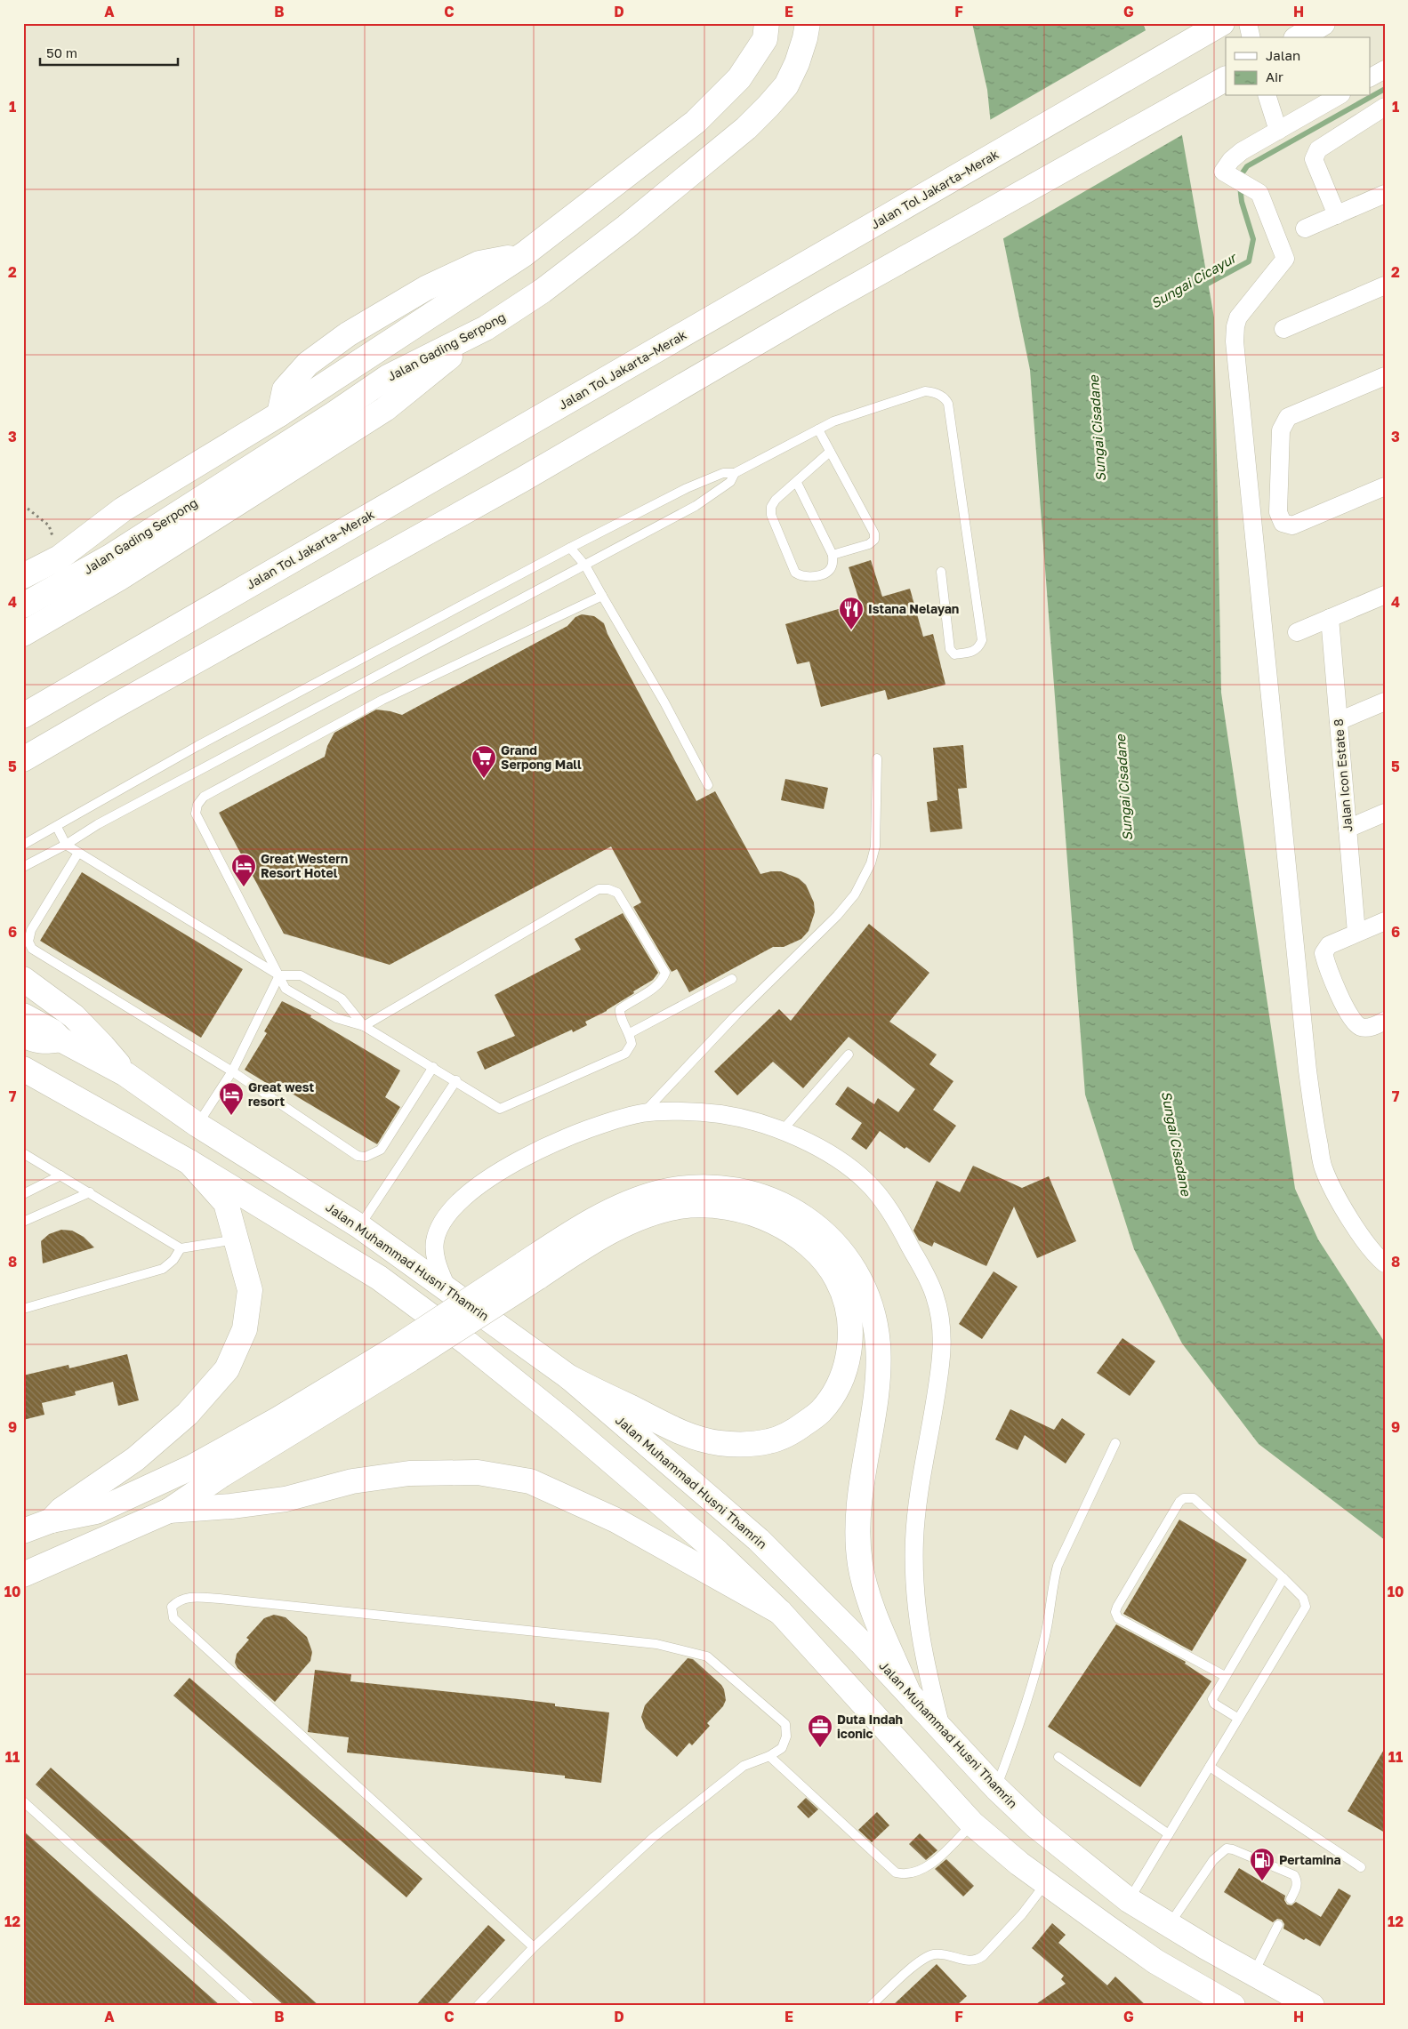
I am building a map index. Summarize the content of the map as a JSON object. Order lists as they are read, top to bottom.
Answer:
{
  "streets": {
    "main road": ["Jalan Tol Jakarta–Merak", "Jalan Gading Serpong", "Jalan Muhammad Husni Thamrin"],
    "street": ["Jalan Icon Estate 8"]
  },
  "water": ["Sungai Cicayur", "Sungai Cisadane"],
  "places": {
    "restaurant": ["Istana Nelayan"],
    "supermarket": ["Grand Serpong Mall"],
    "hotel": ["Great Western Resort Hotel", "Great west resort"],
    "office": ["Duta Indah iconic"],
    "fuel station": ["Pertamina"]
  },
  "legend": ["Jalan", "Air"],
  "scale_bar": "50 m",
  "grid": {
    "columns": [
      "A",
      "B",
      "C",
      "D",
      "E",
      "F",
      "G",
      "H"
    ],
    "rows": [
      "1",
      "2",
      "3",
      "4",
      "5",
      "6",
      "7",
      "8",
      "9",
      "10",
      "11",
      "12"
    ]
  }
}
